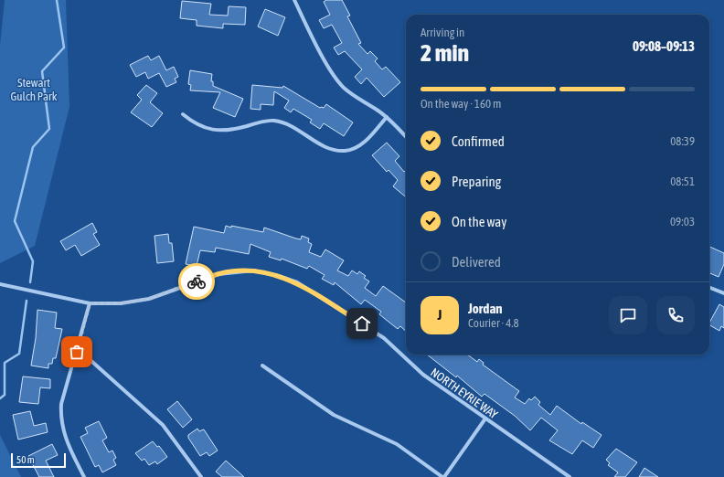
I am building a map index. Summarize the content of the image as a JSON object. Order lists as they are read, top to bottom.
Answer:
{
  "streets": {
    "street": ["NORTH EYRIE WAY"]
  },
  "parks": ["Stewart Gulch Park"],
  "scale_bar": "50 m",
  "page": {
    "heading": ["2 min", "Arriving in", "09:08–09:13"],
    "panel": ["Jordan", "Courier · 4.8"],
    "bar": "On the way · 160 m",
    "list": [
      ["Confirmed", "08:39"],
      ["Preparing", "08:51"],
      ["On the way", "09:03"],
      "Delivered"
    ],
    "round": "J",
    "scale": "50 m"
  }
}
